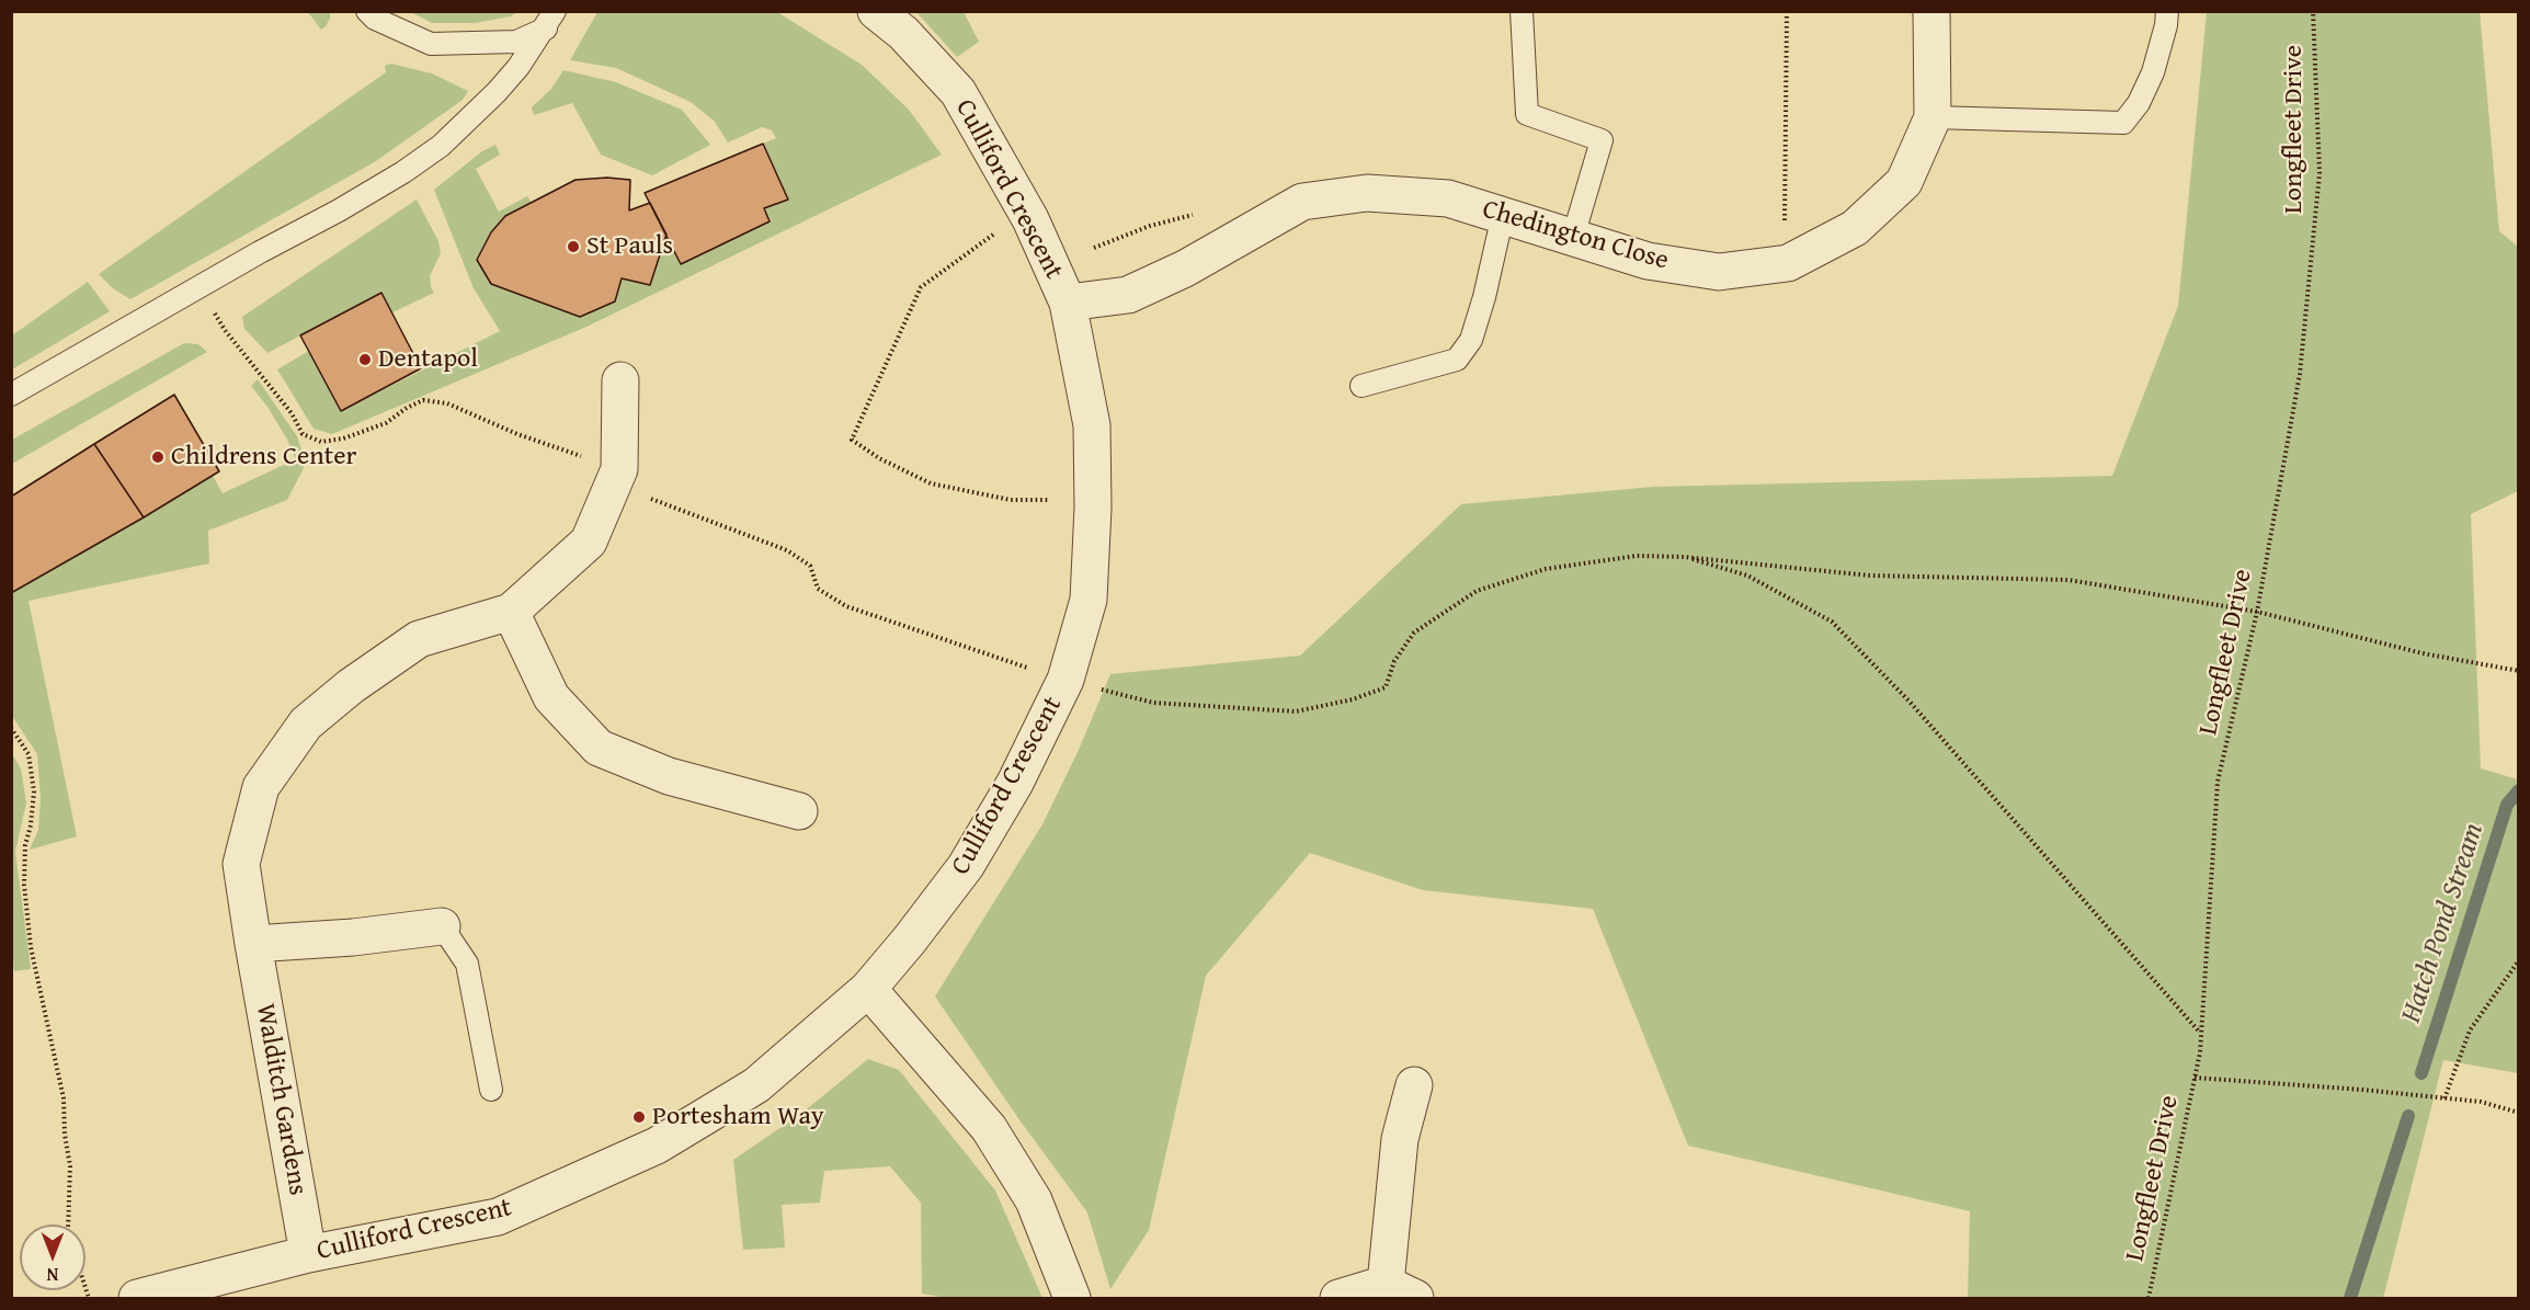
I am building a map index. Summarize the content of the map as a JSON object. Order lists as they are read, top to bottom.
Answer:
{
  "streets": {
    "street": ["Culliford Crescent", "Chedington Close", "Walditch Gardens"],
    "path": ["Longfleet Drive"]
  },
  "crossings": [
    ["Culliford Crescent", "Chedington Close"],
    ["Culliford Crescent", "Walditch Gardens"]
  ],
  "water": ["Hatch Pond Stream"],
  "places": [
    "St Pauls",
    "Dentapol",
    "Childrens Center",
    "Portesham Way"
  ],
  "north": "bottom"
}
